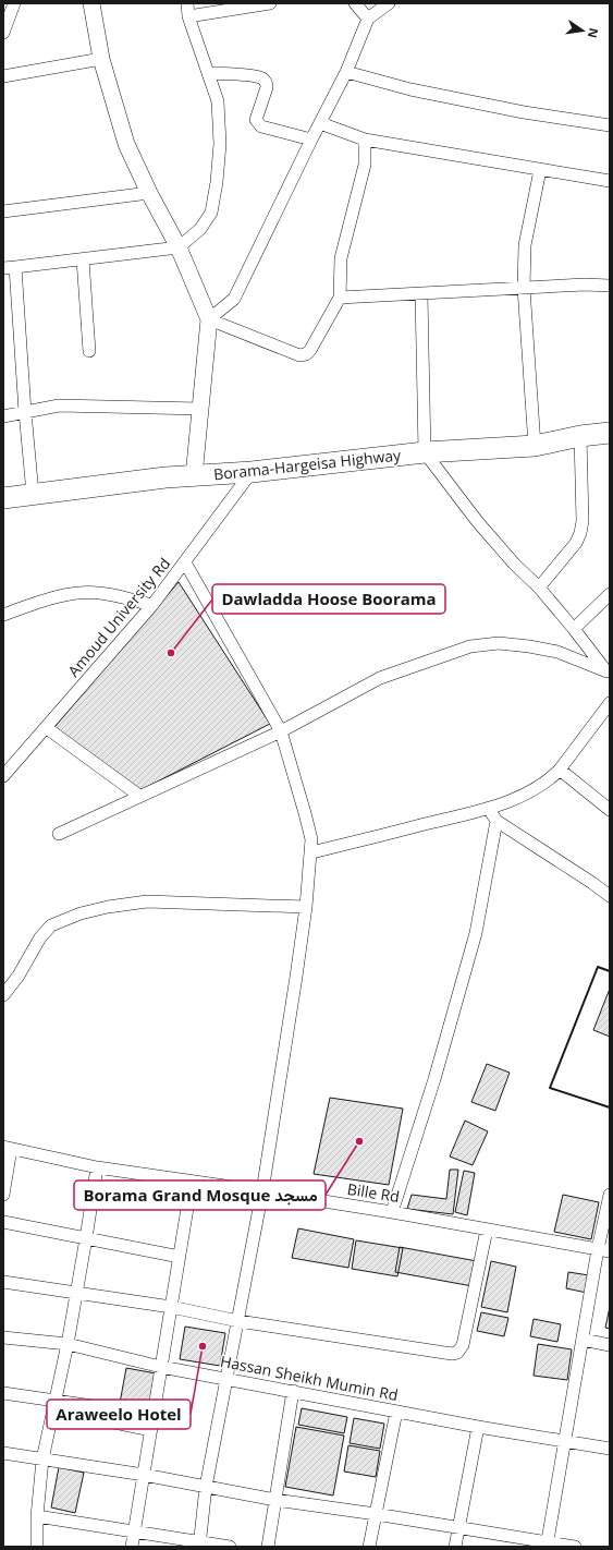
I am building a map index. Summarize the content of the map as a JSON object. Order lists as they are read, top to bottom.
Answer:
{
  "streets": {
    "highway": ["Borama-Hargeisa Highway"],
    "street": ["Amoud University Rd", "Bille Rd", "Hassan Sheikh Mumin Rd"]
  },
  "crossings": [
    ["Borama-Hargeisa Highway", "Amoud University Rd"]
  ],
  "places": ["Dawladda Hoose Boorama", "Borama Grand Mosque مسجد", "Araweelo Hotel"],
  "north": "right"
}
